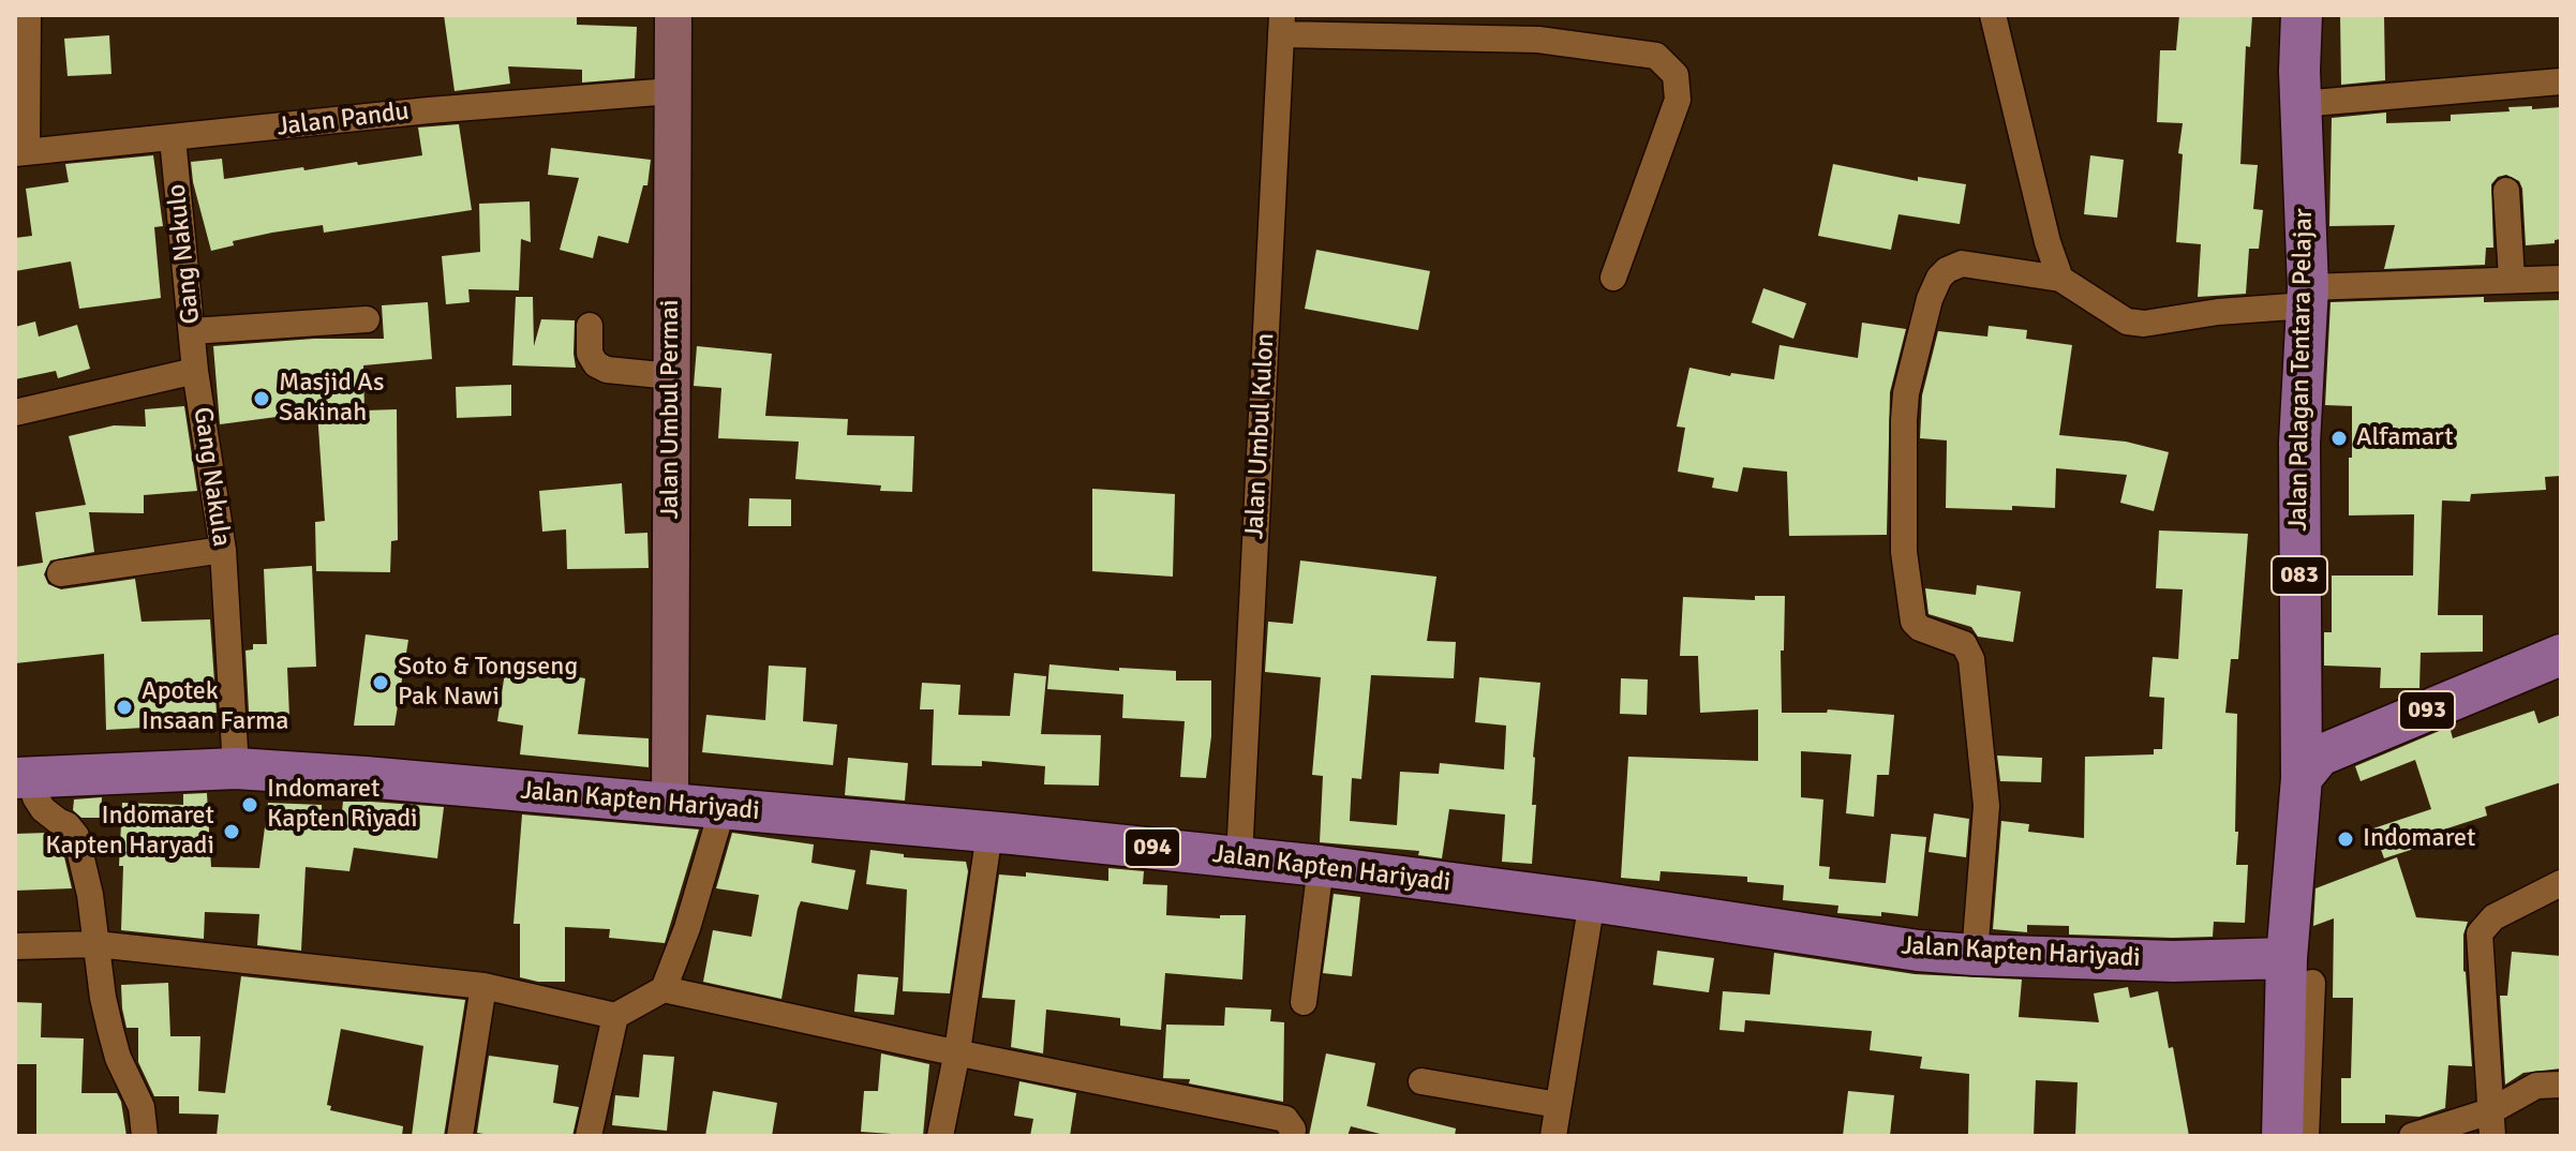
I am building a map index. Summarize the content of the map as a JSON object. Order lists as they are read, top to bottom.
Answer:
{
  "streets": {
    "main road": [
      "Jalan Palagan Tentara Pelajar",
      "Jalan Umbul Permai",
      "083",
      "093",
      "Jalan Kapten Hariyadi",
      "094"
    ],
    "street": [
      "Jalan Pandu",
      "Gang Nakulo",
      "Jalan Umbul Kulon",
      "Gang Nakula"
    ]
  },
  "crossings": [
    ["Jalan Pandu", "Gang Nakulo"],
    ["Jalan Pandu", "Jalan Umbul Permai"],
    ["Gang Nakulo", "Gang Nakula"],
    ["Jalan Palagan Tentara Pelajar", "093"],
    ["Jalan Palagan Tentara Pelajar", "Jalan Kapten Hariyadi"],
    ["Jalan Umbul Permai", "Jalan Kapten Hariyadi"],
    ["Jalan Umbul Kulon", "Jalan Kapten Hariyadi"],
    ["Gang Nakula", "Jalan Kapten Hariyadi"]
  ],
  "places": [
    "Masjid As Sakinah",
    "Alfamart",
    "Soto & Tongseng Pak Nawi",
    "Apotek Insaan Farma",
    "Indomaret Kapten Riyadi",
    "Indomaret Kapten Haryadi",
    "Indomaret"
  ]
}
